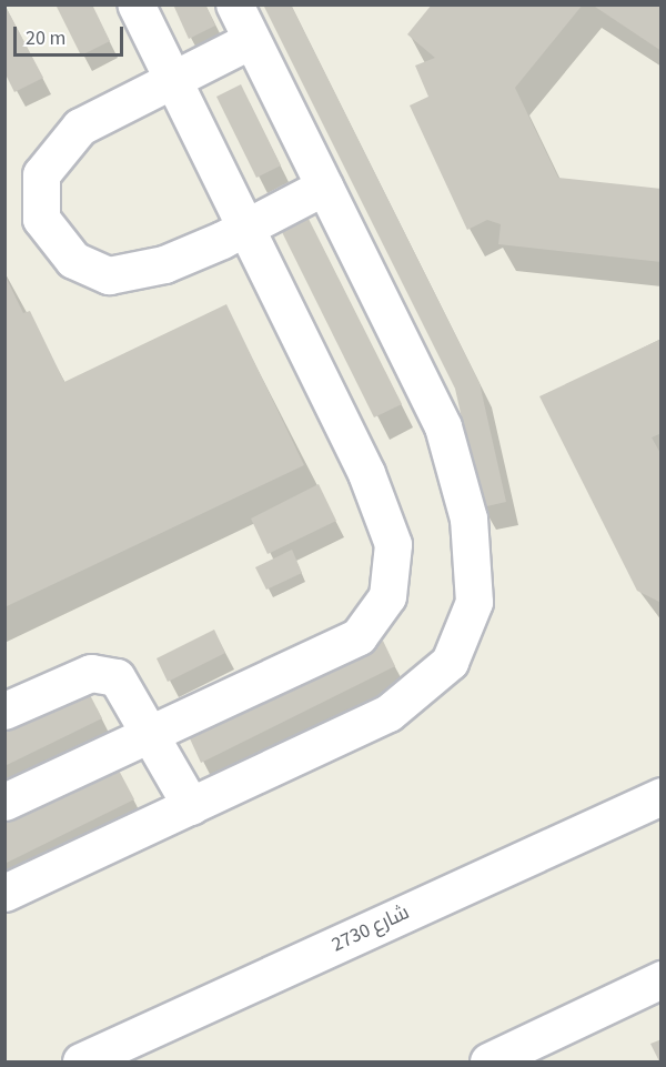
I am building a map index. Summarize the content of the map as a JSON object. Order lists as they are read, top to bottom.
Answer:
{
  "streets": {
    "street": ["شارع 2730"]
  },
  "scale_bar": "20 m"
}
